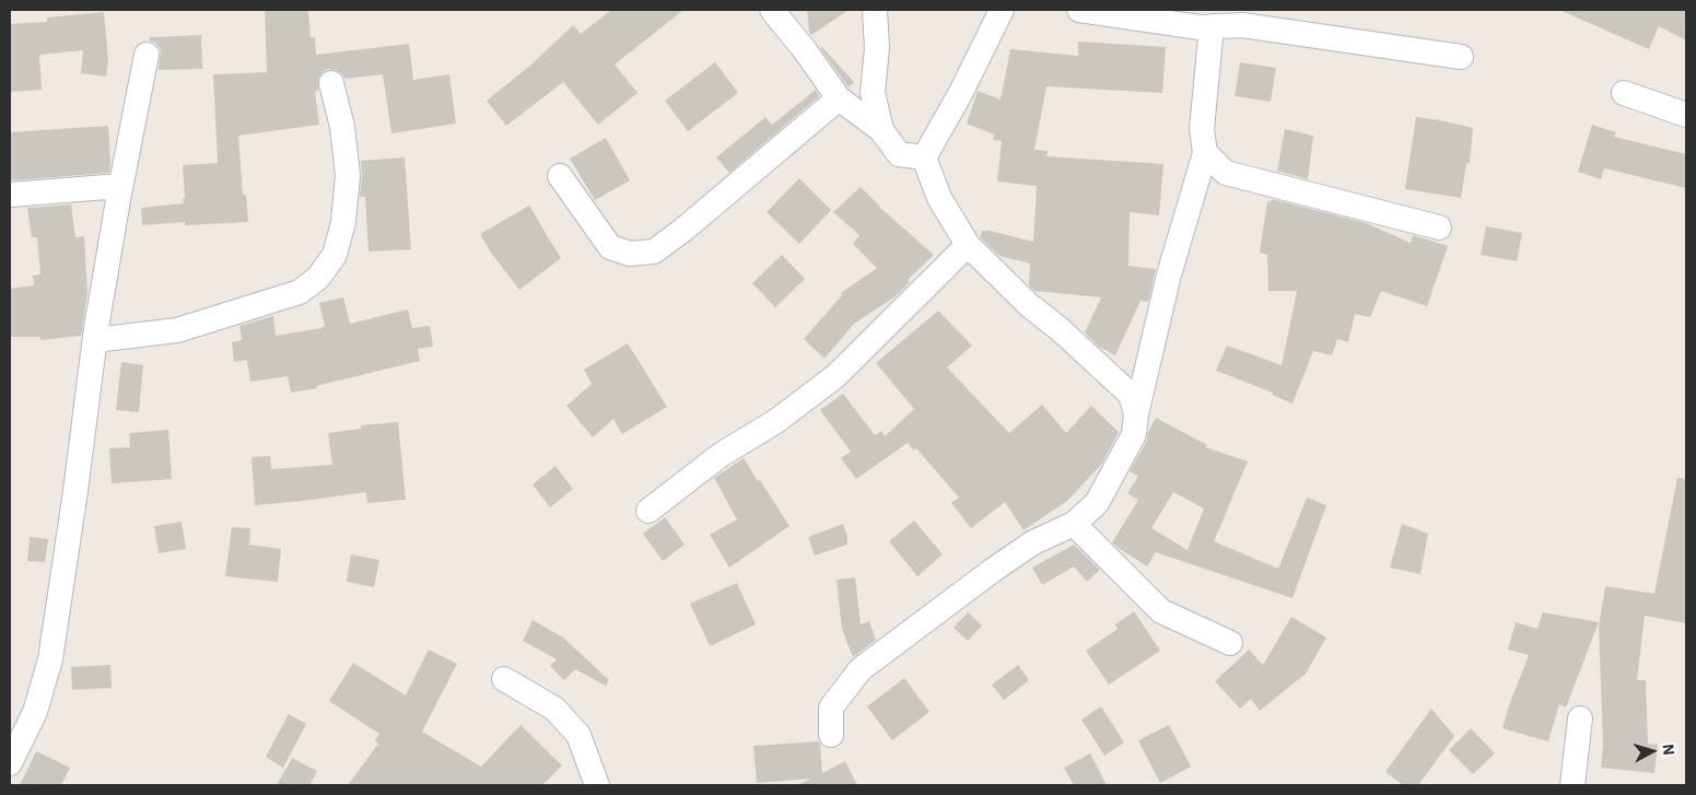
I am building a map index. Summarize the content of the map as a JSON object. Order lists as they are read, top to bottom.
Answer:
{
  "north": "right"
}
